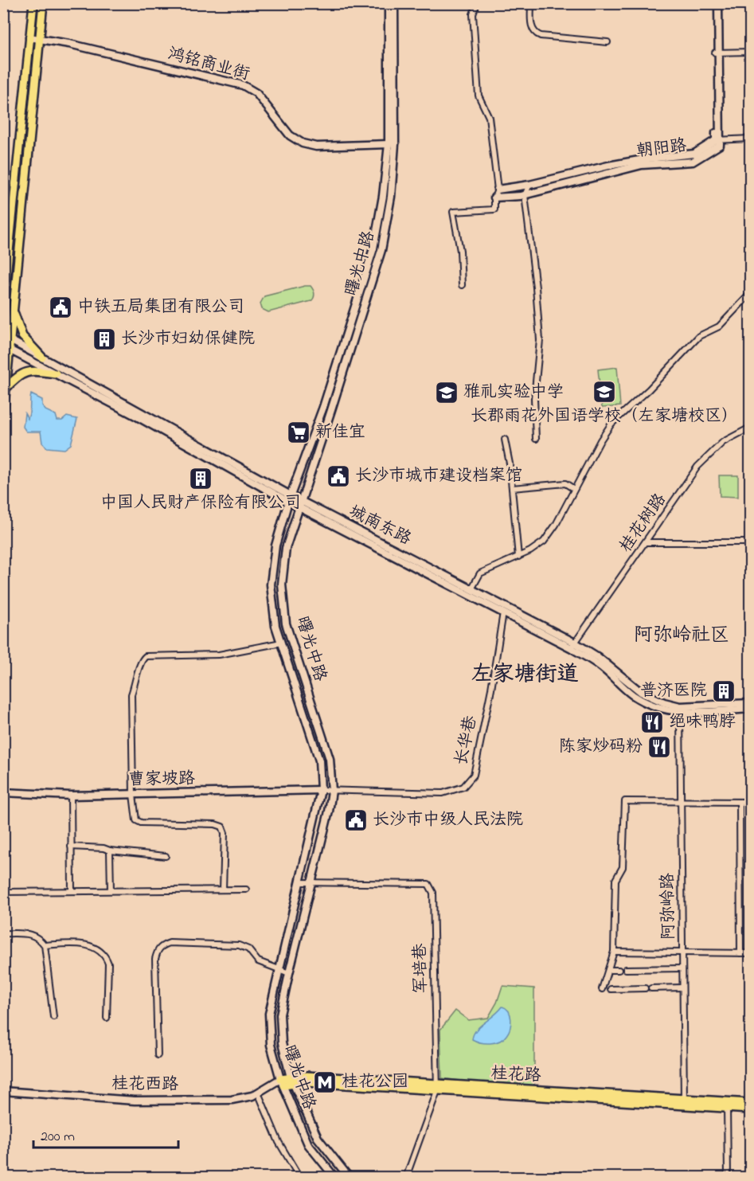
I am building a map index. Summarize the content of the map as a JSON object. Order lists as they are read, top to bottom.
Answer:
{
  "streets": {
    "main road": ["桂花路"],
    "street": [
      "鸿铭商业街",
      "朝阳路",
      "曙光中路",
      "桂花树路",
      "城南东路",
      "长华巷",
      "曹家坡路",
      "阿弥岭路",
      "军培巷",
      "桂花西路"
    ]
  },
  "crossings": [
    ["鸿铭商业街", "曙光中路"],
    ["曙光中路", "城南东路"],
    ["曙光中路", "长华巷"],
    ["曙光中路", "曹家坡路"],
    ["曙光中路", "军培巷"],
    ["曙光中路", "桂花路"],
    ["曙光中路", "桂花西路"],
    ["桂花树路", "城南东路"],
    ["城南东路", "长华巷"],
    ["城南东路", "阿弥岭路"],
    ["长华巷", "曹家坡路"],
    ["阿弥岭路", "桂花路"],
    ["军培巷", "桂花路"],
    ["桂花路", "桂花西路"]
  ],
  "districts": ["阿弥岭社区", "左家塘街道"],
  "places": {
    "public building": ["中铁五局集团有限公司", "长沙市城市建设档案馆", "长沙市中级人民法院"],
    "building": ["长沙市妇幼保健院", "中国人民财产保险有限公司", "普济医院"],
    "school or university": ["长郡雨花外国语学校（左家塘校区）", "雅礼实验中学"],
    "supermarket": ["新佳宜"],
    "restaurant": ["绝味鸭脖", "陈家炒码粉"],
    "metro station": ["桂花公园"]
  },
  "scale_bar": "200 m"
}
